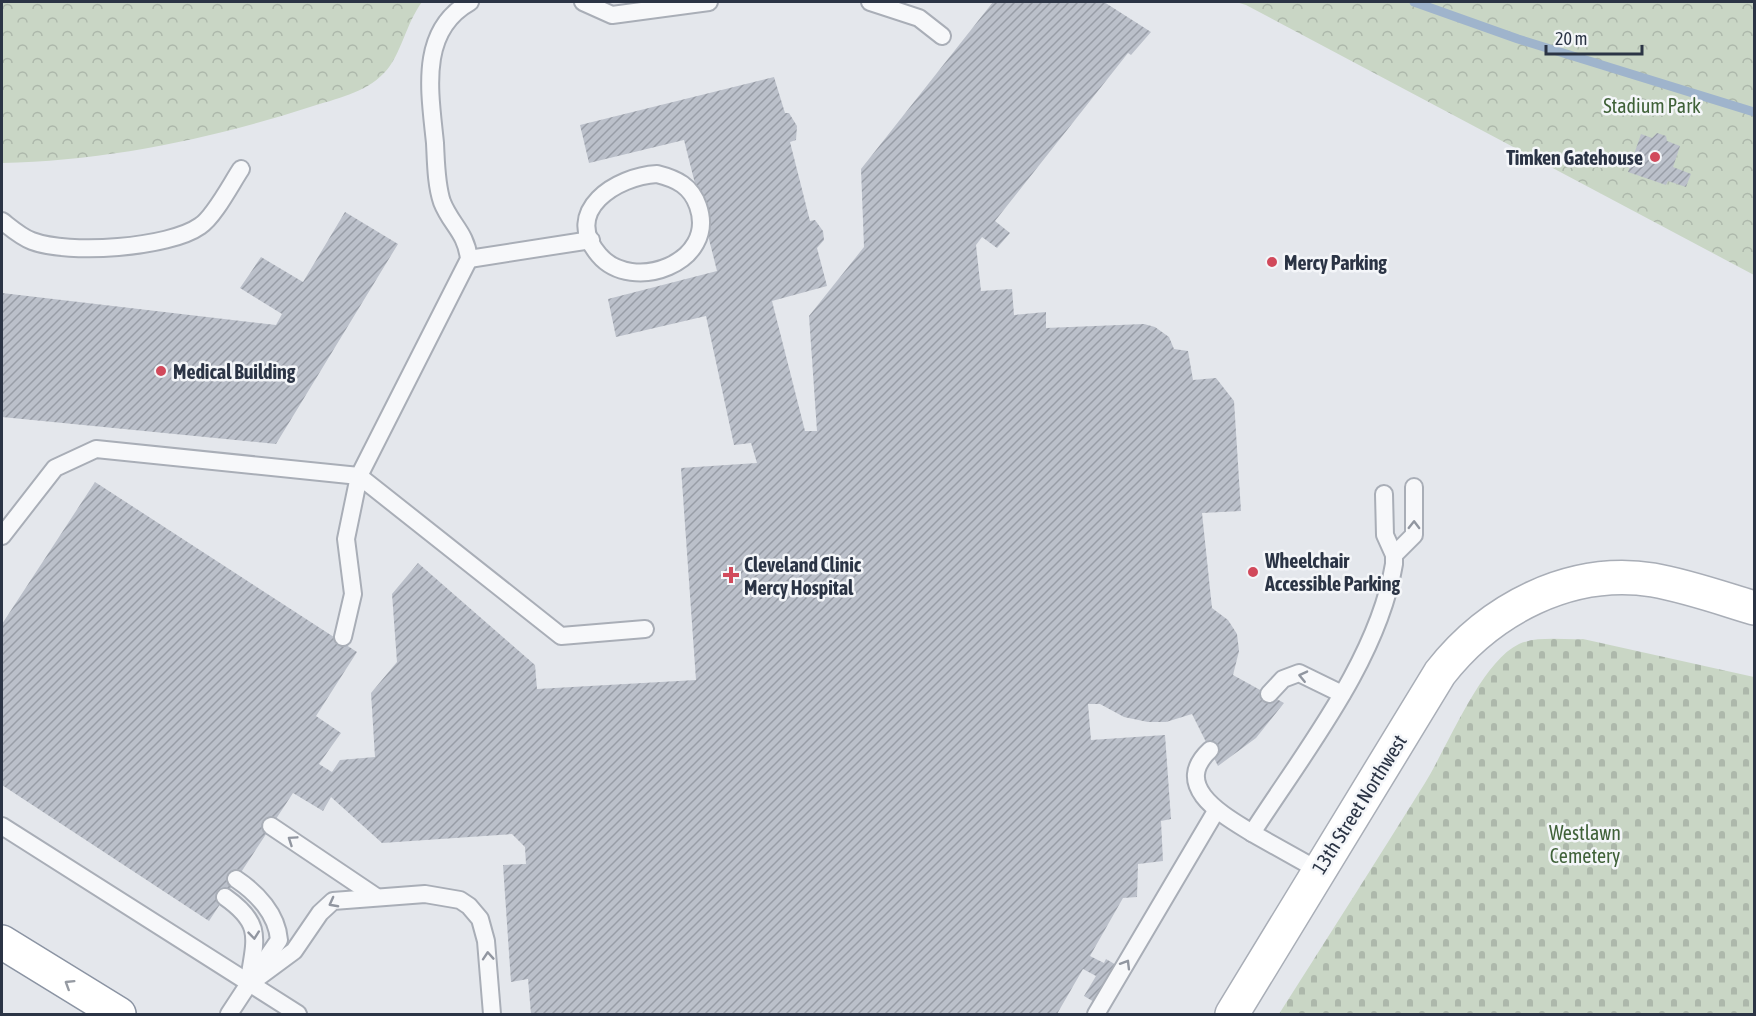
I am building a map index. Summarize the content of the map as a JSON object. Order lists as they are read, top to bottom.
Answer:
{
  "streets": {
    "main road": ["13th Street Northwest"]
  },
  "parks": ["Stadium Park", "Westlawn Cemetery"],
  "places": {
    "other": [
      "Timken Gatehouse",
      "Mercy Parking",
      "Medical Building",
      "Wheelchair Accessible Parking"
    ],
    "health": ["Cleveland Clinic Mercy Hospital"]
  },
  "scale_bar": "20 m"
}
